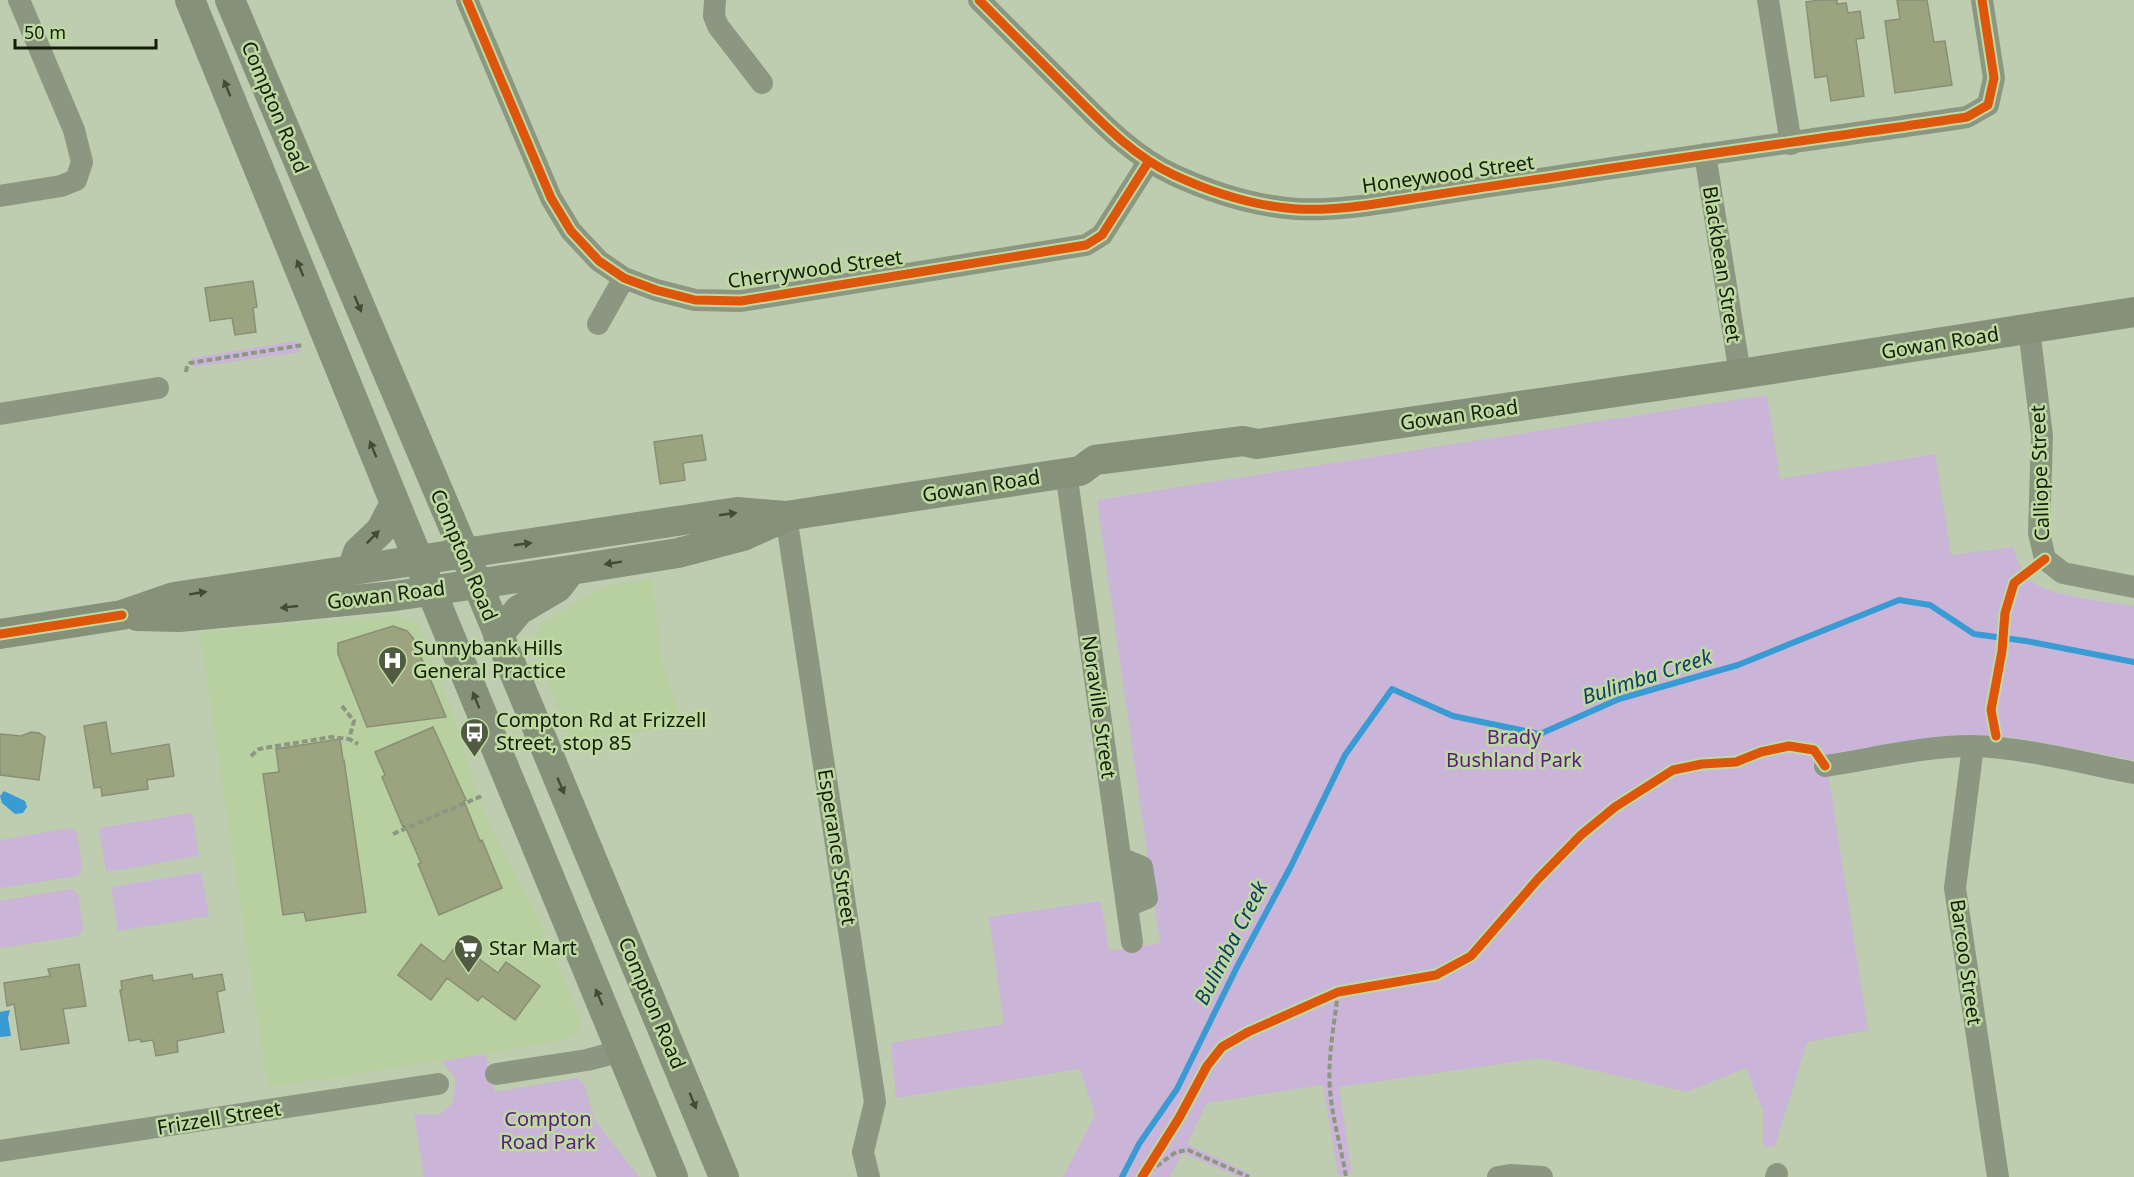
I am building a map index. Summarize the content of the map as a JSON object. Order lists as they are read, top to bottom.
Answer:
{
  "streets": {
    "main road": ["Compton Road", "Gowan Road"],
    "street": [
      "Honeywood Street",
      "Blackbean Street",
      "Cherrywood Street",
      "Calliope Street",
      "Noraville Street",
      "Esperance Street",
      "Barcoo Street",
      "Frizzell Street"
    ]
  },
  "crossings": [
    ["Compton Road", "Gowan Road"],
    ["Honeywood Street", "Blackbean Street"],
    ["Honeywood Street", "Cherrywood Street"],
    ["Blackbean Street", "Gowan Road"],
    ["Gowan Road", "Calliope Street"],
    ["Gowan Road", "Noraville Street"],
    ["Gowan Road", "Esperance Street"]
  ],
  "water": ["Bulimba Creek"],
  "parks": ["Brady Bushland Park", "Compton Road Park"],
  "places": {
    "hospital": ["Sunnybank Hills General Practice"],
    "bus stop": ["Compton Rd at Frizzell Street, stop 85"],
    "supermarket": ["Star Mart"]
  },
  "scale_bar": "50 m"
}
